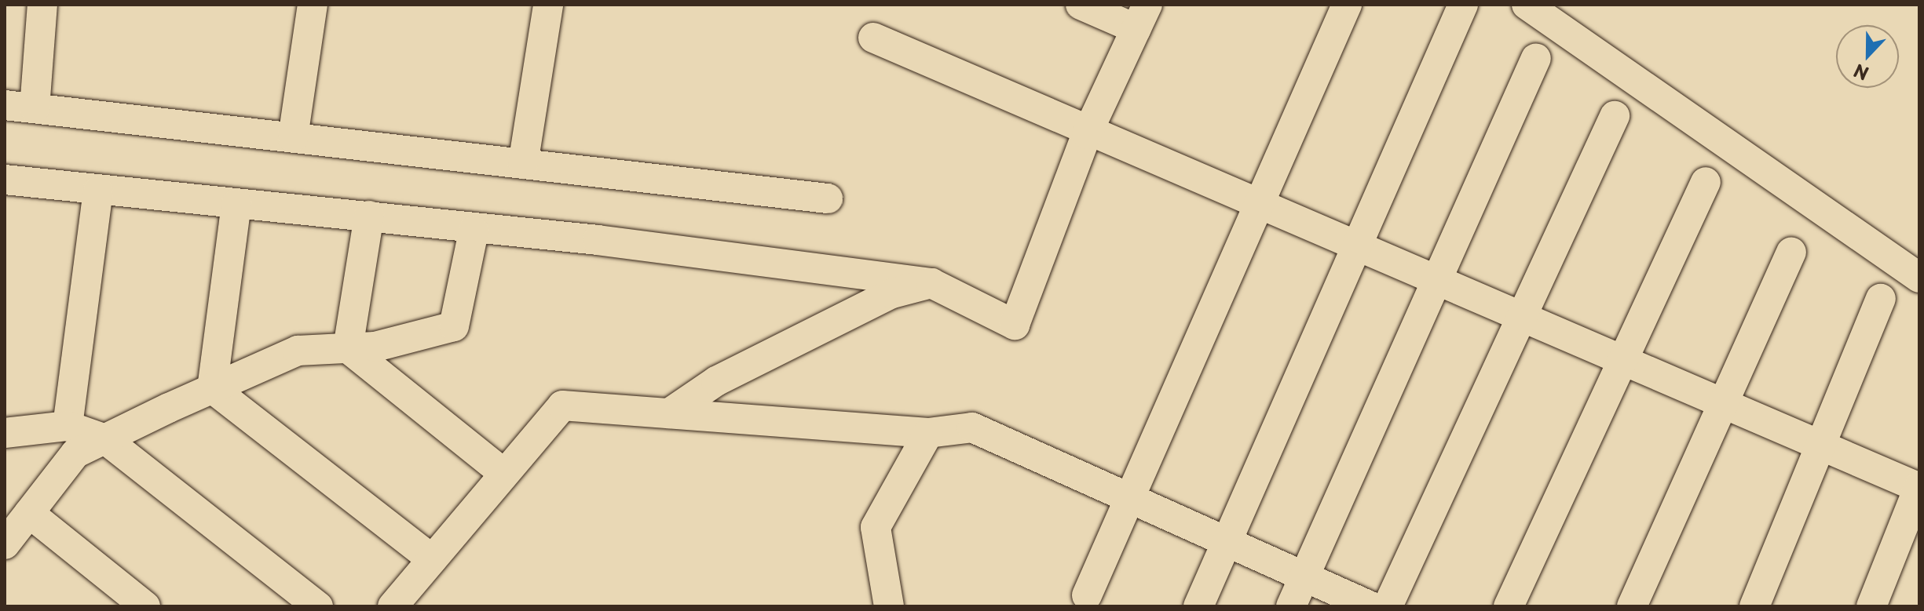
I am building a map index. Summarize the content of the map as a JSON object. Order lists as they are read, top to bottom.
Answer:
{
  "north": "bottom"
}
